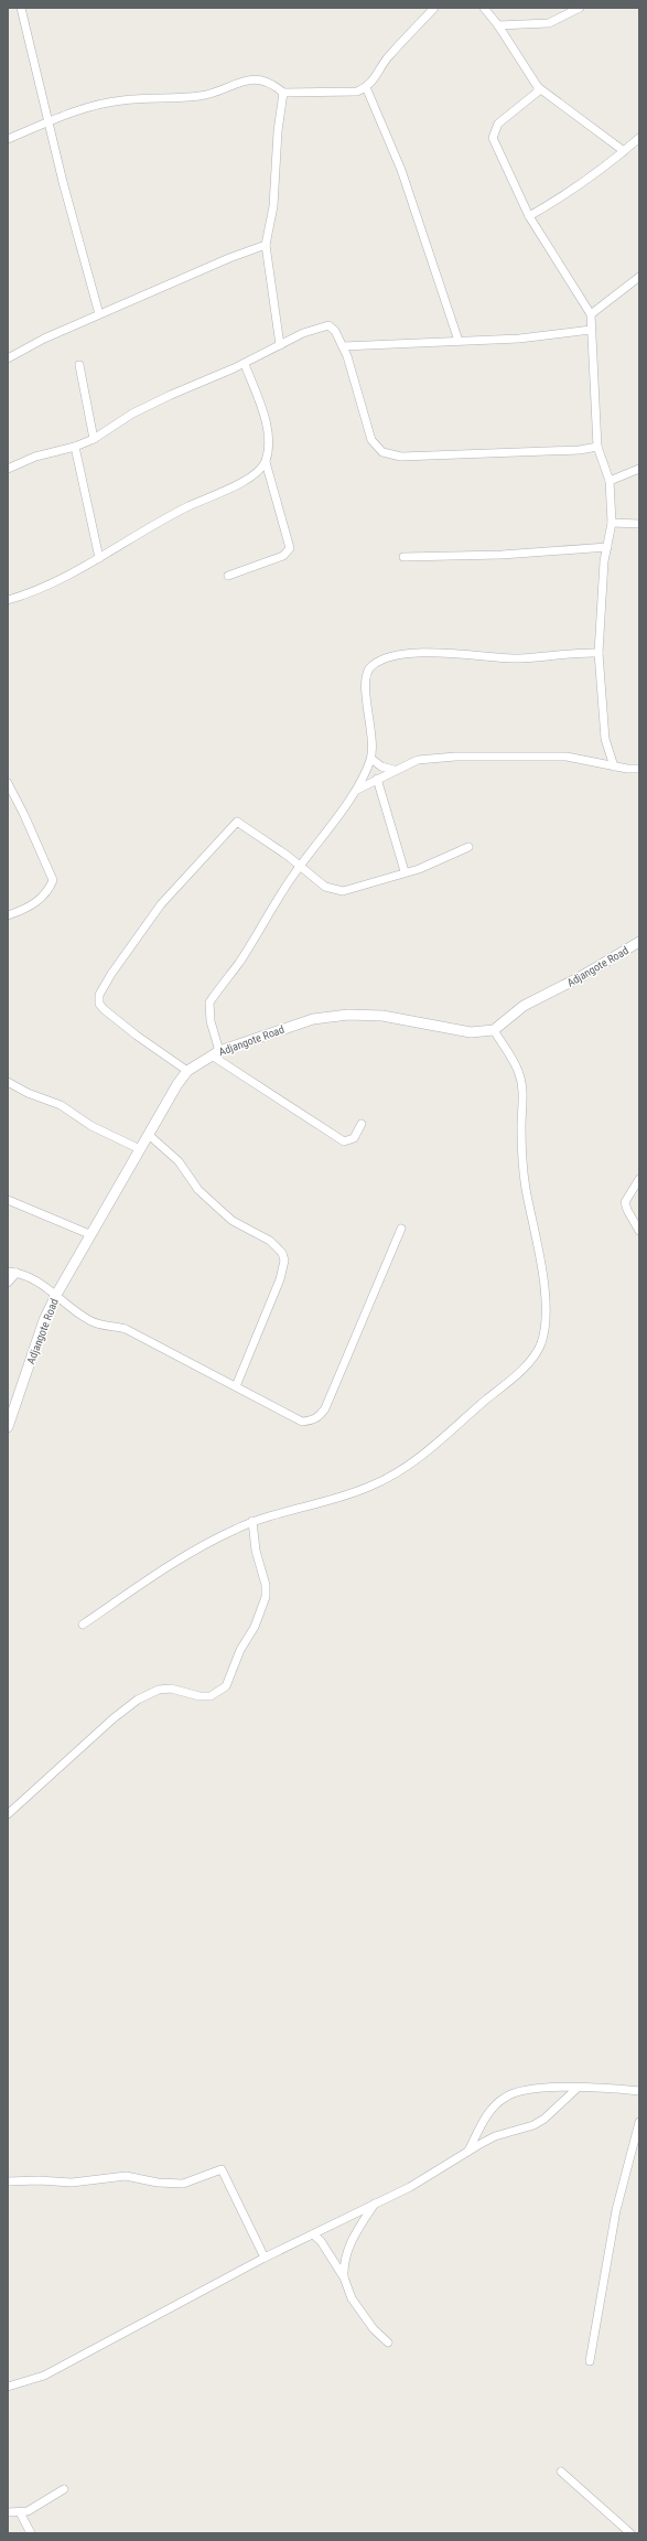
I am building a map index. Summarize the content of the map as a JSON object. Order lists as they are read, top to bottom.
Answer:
{
  "streets": {
    "street": ["Adjangote Road"]
  }
}
